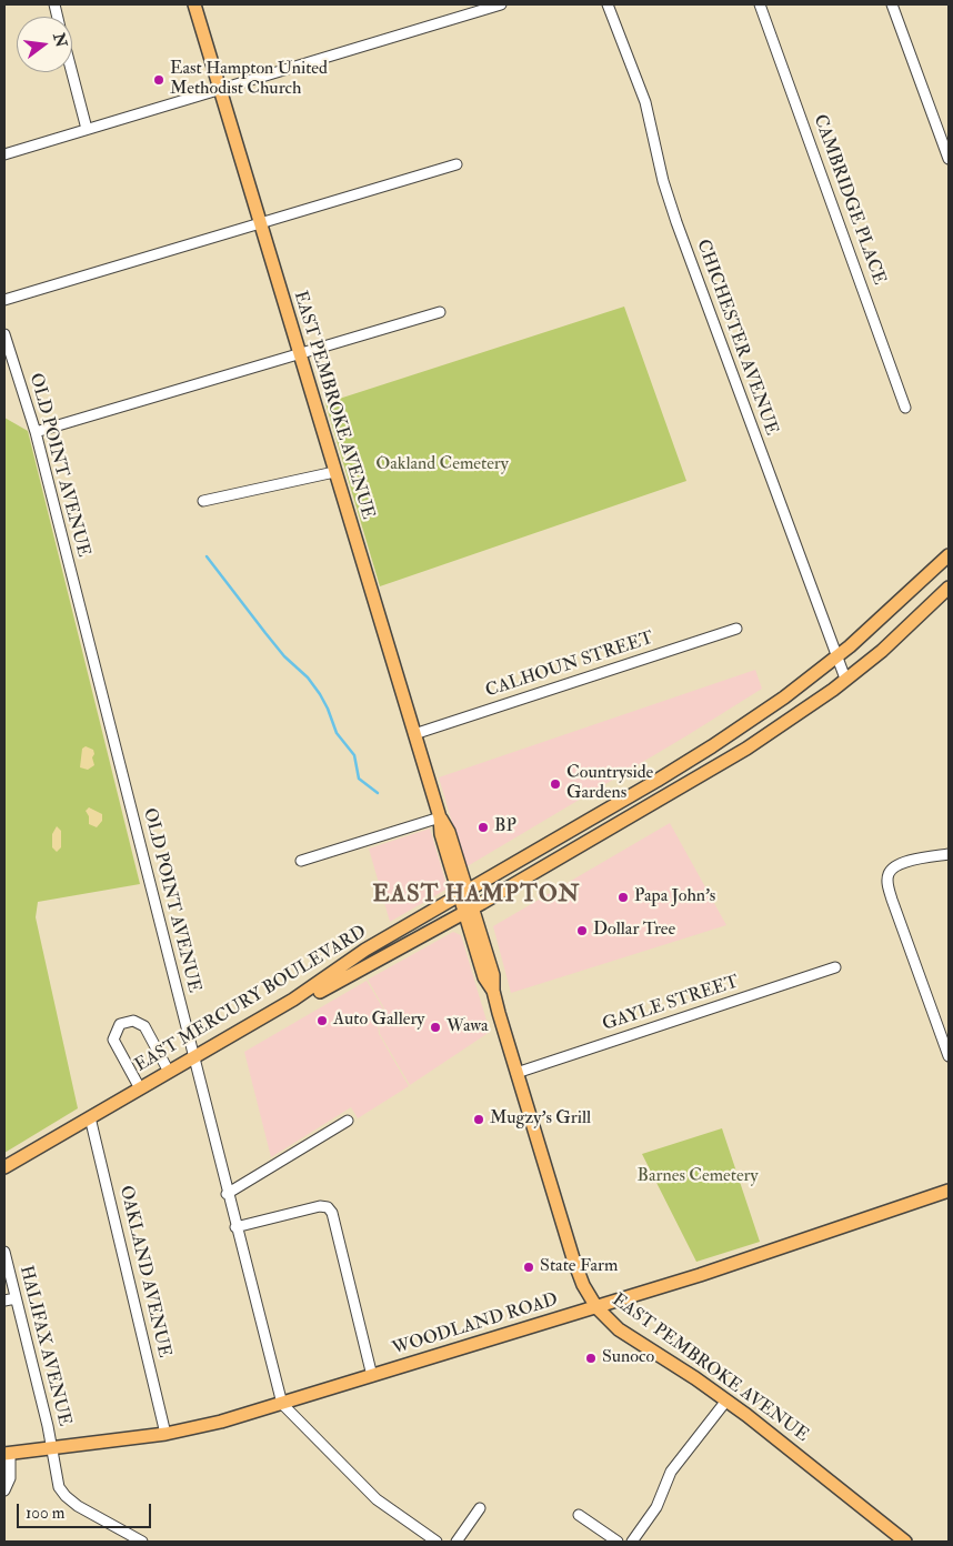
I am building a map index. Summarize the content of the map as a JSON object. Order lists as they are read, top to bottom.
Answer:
{
  "streets": {
    "main road": ["EAST PEMBROKE AVENUE", "EAST MERCURY BOULEVARD", "WOODLAND ROAD"],
    "street": [
      "CAMBRIDGE PLACE",
      "CHICHESTER AVENUE",
      "OLD POINT AVENUE",
      "CALHOUN STREET",
      "GAYLE STREET",
      "OAKLAND AVENUE",
      "HALIFAX AVENUE"
    ]
  },
  "crossings": [
    ["CHICHESTER AVENUE", "EAST MERCURY BOULEVARD"],
    ["EAST PEMBROKE AVENUE", "CALHOUN STREET"],
    ["EAST PEMBROKE AVENUE", "EAST MERCURY BOULEVARD"],
    ["EAST PEMBROKE AVENUE", "GAYLE STREET"],
    ["EAST PEMBROKE AVENUE", "WOODLAND ROAD"],
    ["OLD POINT AVENUE", "EAST MERCURY BOULEVARD"],
    ["OLD POINT AVENUE", "WOODLAND ROAD"],
    ["EAST MERCURY BOULEVARD", "OAKLAND AVENUE"],
    ["OAKLAND AVENUE", "WOODLAND ROAD"],
    ["WOODLAND ROAD", "HALIFAX AVENUE"]
  ],
  "districts": ["EAST HAMPTON"],
  "parks": ["Oakland Cemetery", "Barnes Cemetery"],
  "places": [
    "East Hampton United Methodist Church",
    "Countryside Gardens",
    "BP",
    "Papa John's",
    "Dollar Tree",
    "Auto Gallery",
    "Wawa",
    "Mugzy's Grill",
    "State Farm",
    "Sunoco"
  ],
  "scale_bar": "100 m",
  "north": "right"
}
